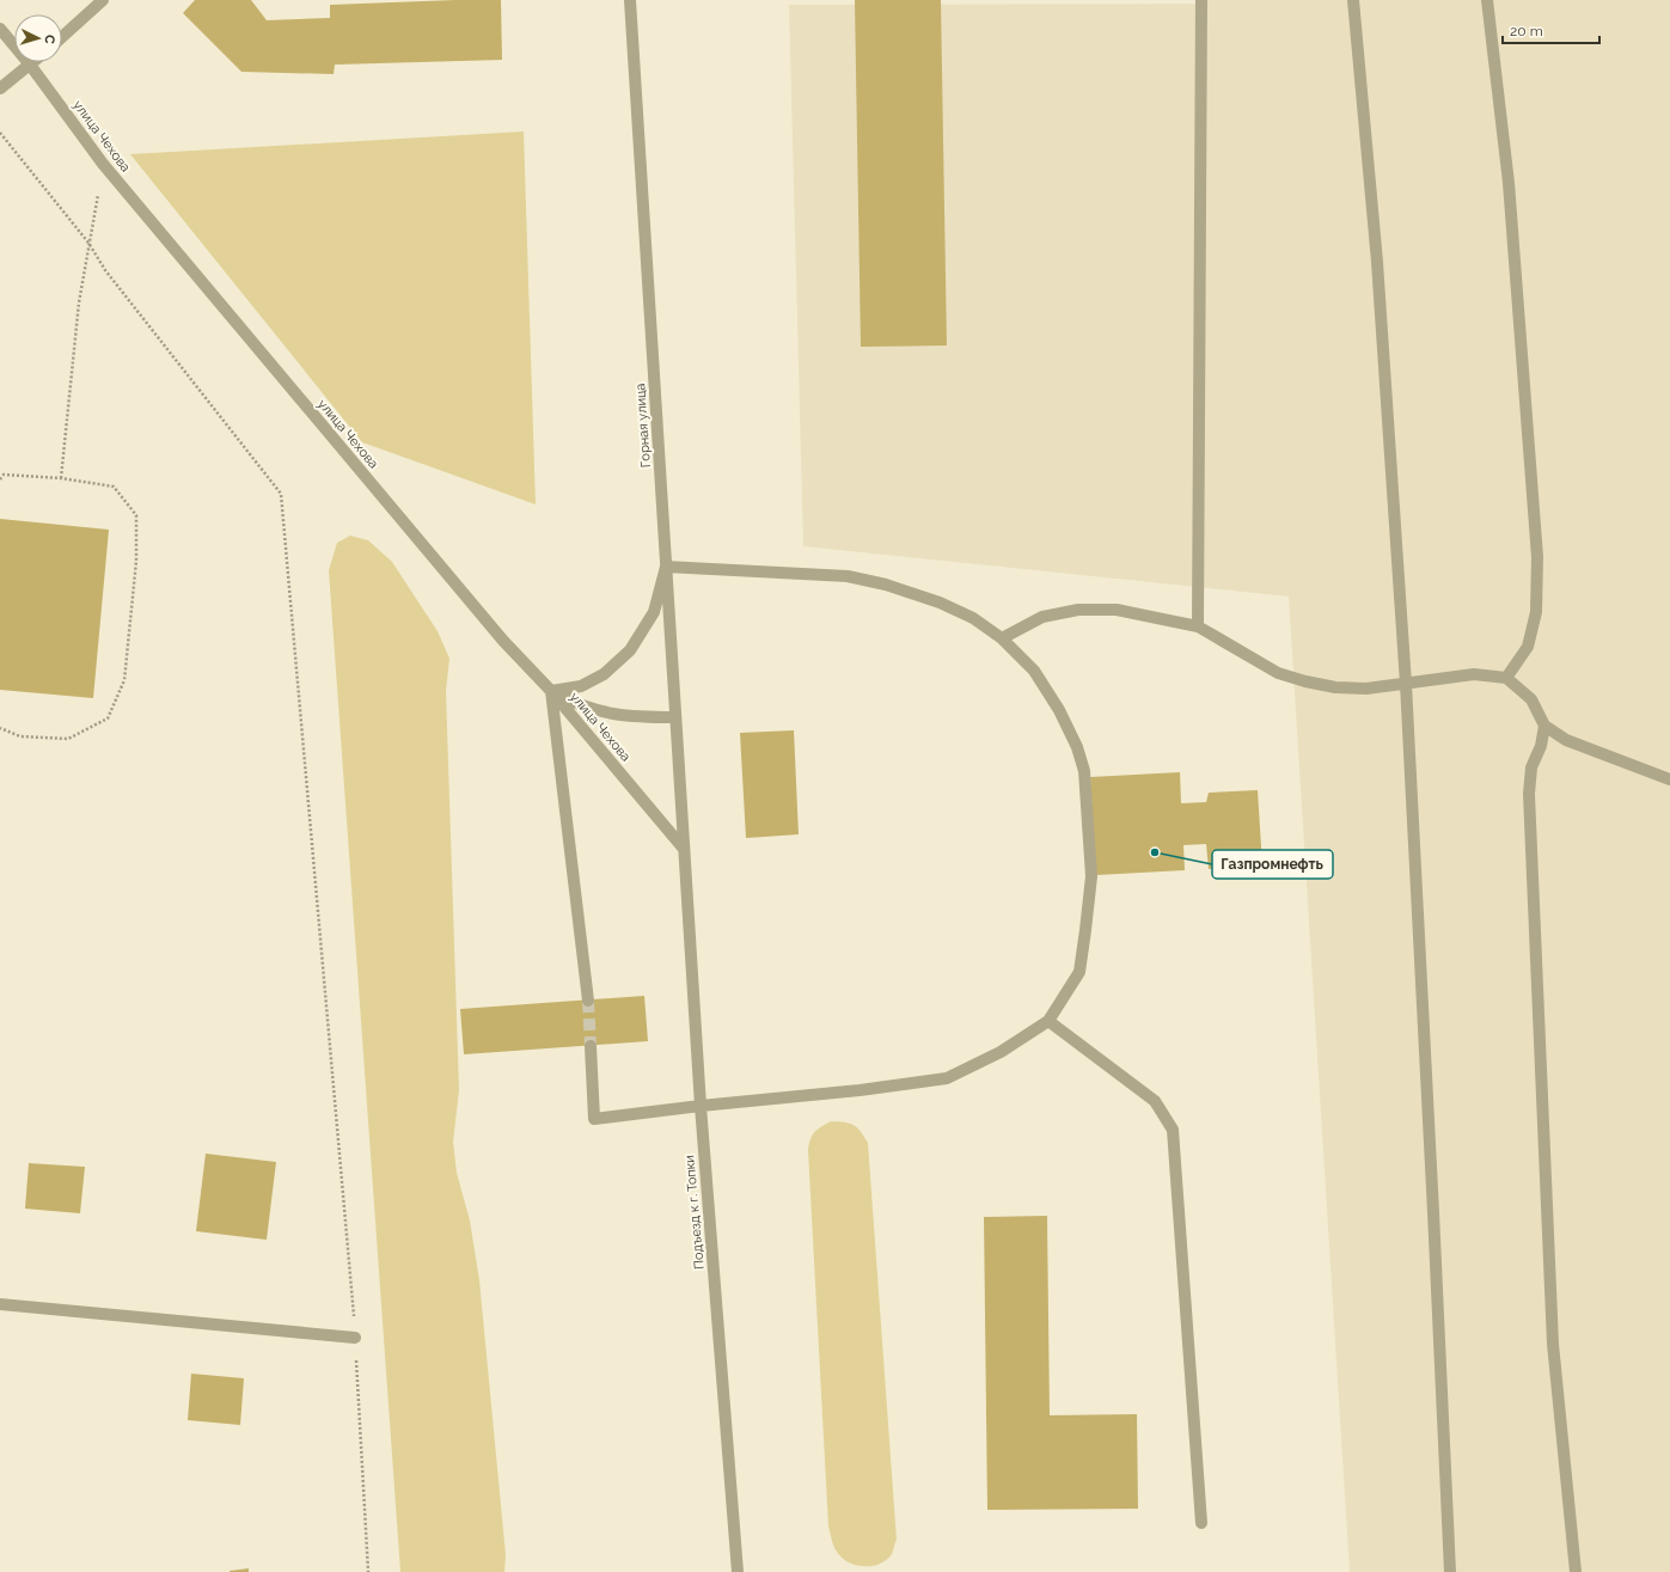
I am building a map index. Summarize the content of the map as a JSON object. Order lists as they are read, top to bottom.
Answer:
{
  "streets": {
    "street": ["улица Чехова", "Горная улица", "Подъезд к г. Топки"]
  },
  "crossings": [
    ["улица Чехова", "Горная улица"],
    ["улица Чехова", "Подъезд к г. Топки"],
    ["Горная улица", "Подъезд к г. Топки"]
  ],
  "places": ["Газпромнефть"],
  "scale_bar": "20 m",
  "north": "right"
}
